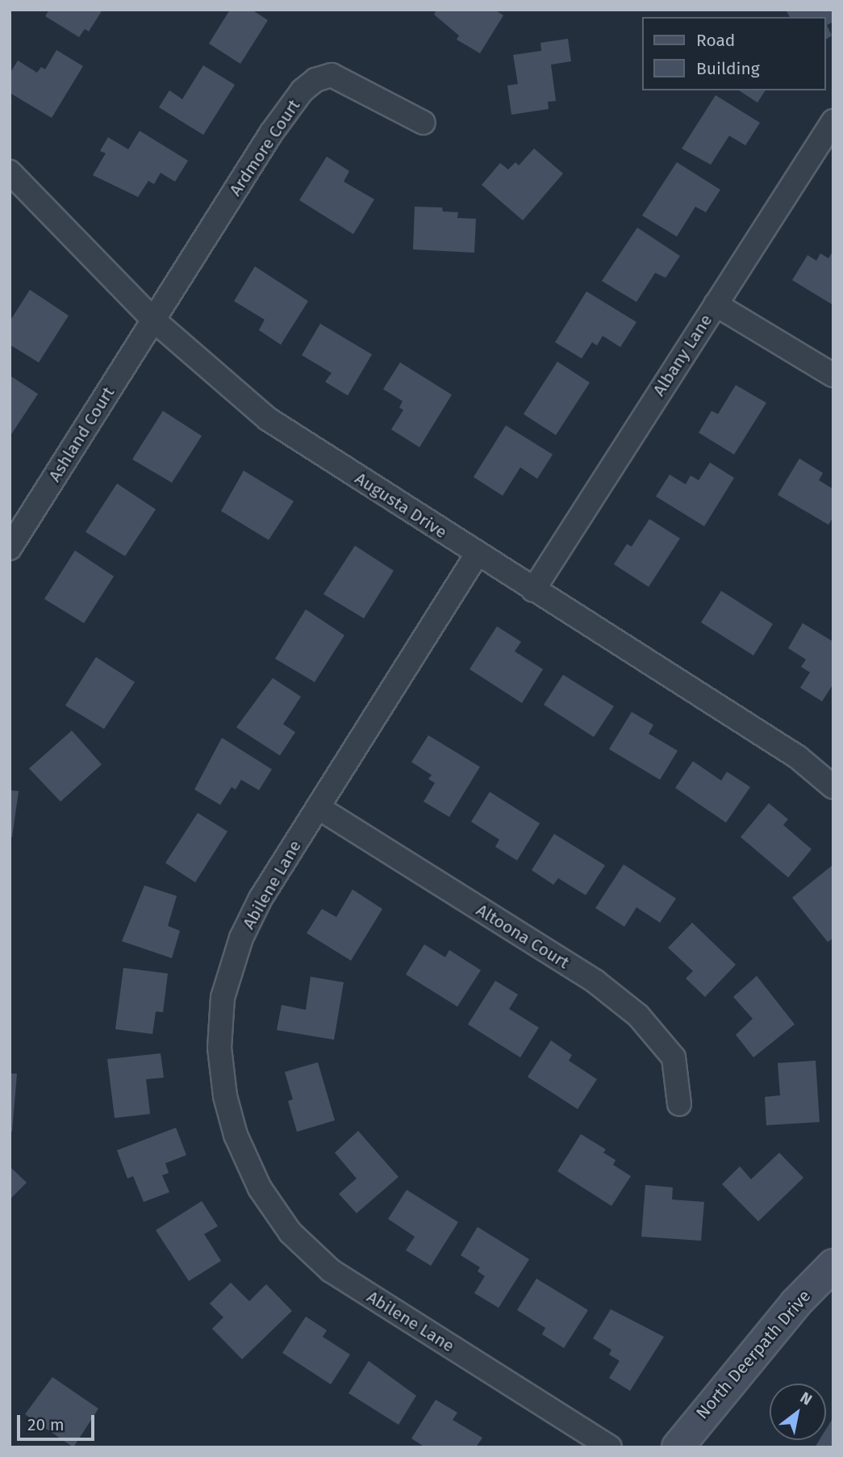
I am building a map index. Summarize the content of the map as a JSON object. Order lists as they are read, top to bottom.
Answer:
{
  "streets": {
    "street": [
      "Ardmore Court",
      "Albany Lane",
      "Ashland Court",
      "Augusta Drive",
      "Abilene Lane",
      "Altoona Court",
      "North Deerpath Drive"
    ]
  },
  "crossings": [
    ["Ardmore Court", "Ashland Court"],
    ["Ardmore Court", "Augusta Drive"],
    ["Albany Lane", "Augusta Drive"],
    ["Ashland Court", "Augusta Drive"],
    ["Augusta Drive", "Abilene Lane"],
    ["Abilene Lane", "Altoona Court"]
  ],
  "legend": ["Road", "Building"],
  "scale_bar": "20 m",
  "north": "top right"
}
